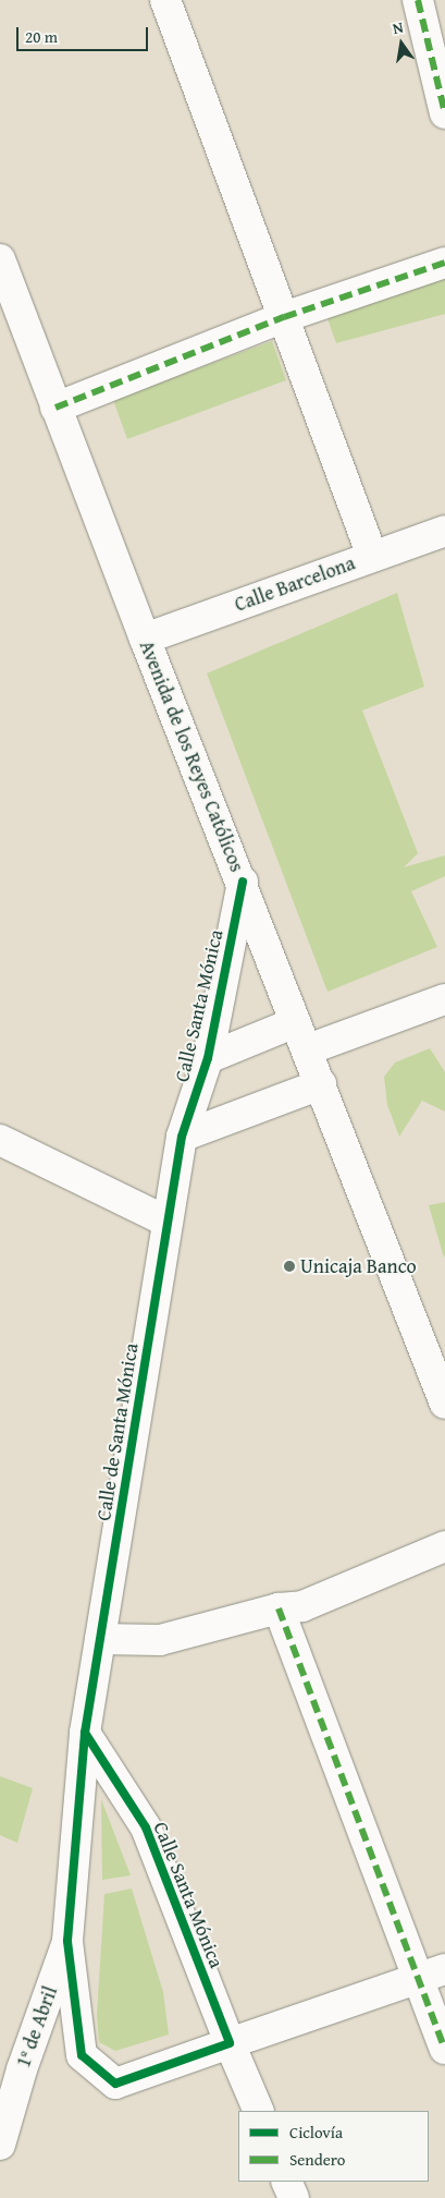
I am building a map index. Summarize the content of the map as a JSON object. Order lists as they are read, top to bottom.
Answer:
{
  "streets": {
    "street": [
      "Calle Barcelona",
      "Avenida de los Reyes Católicos",
      "Calle Santa Mónica",
      "Calle de Santa Mónica",
      "1º de Abril"
    ]
  },
  "crossings": [
    ["Calle Barcelona", "Avenida de los Reyes Católicos"],
    ["Avenida de los Reyes Católicos", "Calle Santa Mónica"],
    ["Calle Santa Mónica", "Calle de Santa Mónica"]
  ],
  "places": ["Unicaja Banco"],
  "legend": ["Ciclovía", "Sendero"],
  "scale_bar": "20 m",
  "north": "top"
}
